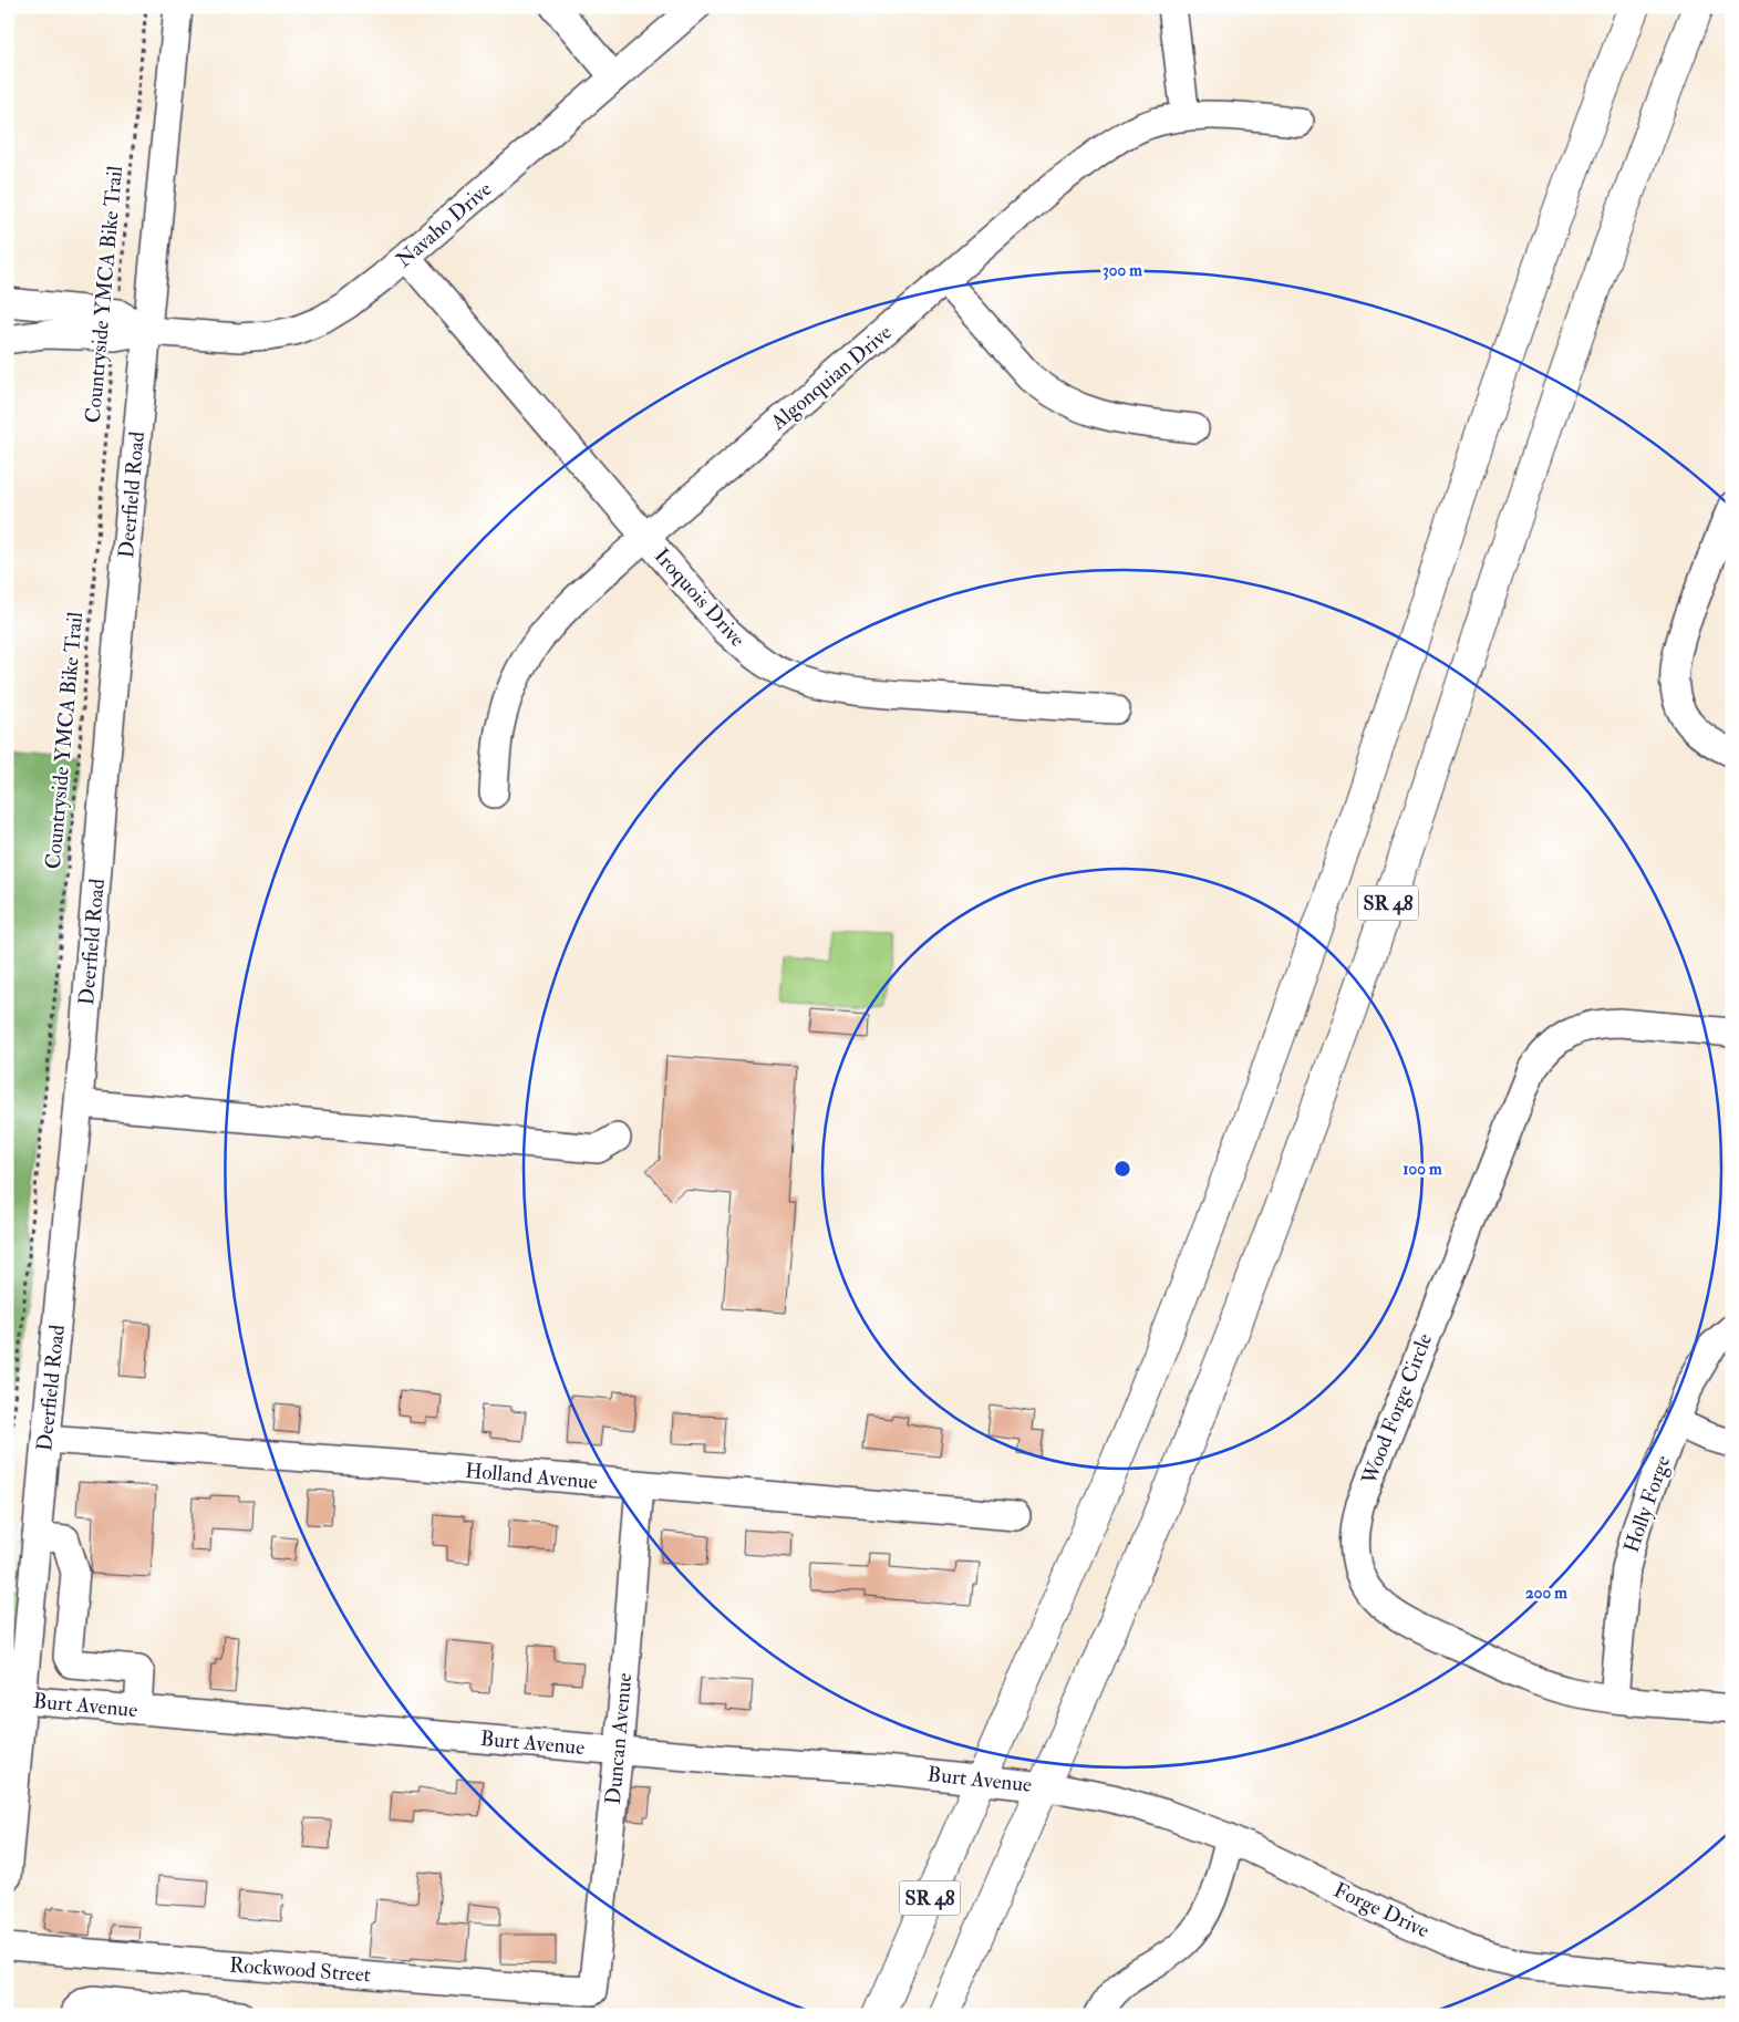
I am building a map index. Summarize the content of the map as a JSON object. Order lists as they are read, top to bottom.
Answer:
{
  "streets": {
    "highway": ["SR 48"],
    "street": [
      "Navaho Drive",
      "Algonquian Drive",
      "Deerfield Road",
      "Iroquois Drive",
      "Wood Forge Circle",
      "Holland Avenue",
      "Holly Forge",
      "Burt Avenue",
      "Duncan Avenue",
      "Forge Drive",
      "Rockwood Street"
    ],
    "path": ["Countryside YMCA Bike Trail"]
  },
  "crossings": [
    ["Navaho Drive", "Deerfield Road"],
    ["Navaho Drive", "Iroquois Drive"],
    ["Algonquian Drive", "Iroquois Drive"],
    ["Deerfield Road", "Holland Avenue"],
    ["Deerfield Road", "Burt Avenue"],
    ["SR 48", "Burt Avenue"],
    ["SR 48", "Forge Drive"],
    ["Wood Forge Circle", "Holly Forge"],
    ["Holland Avenue", "Duncan Avenue"],
    ["Burt Avenue", "Duncan Avenue"],
    ["Burt Avenue", "Forge Drive"],
    ["Duncan Avenue", "Rockwood Street"]
  ],
  "rings": ["300 m", "100 m", "200 m"]
}
